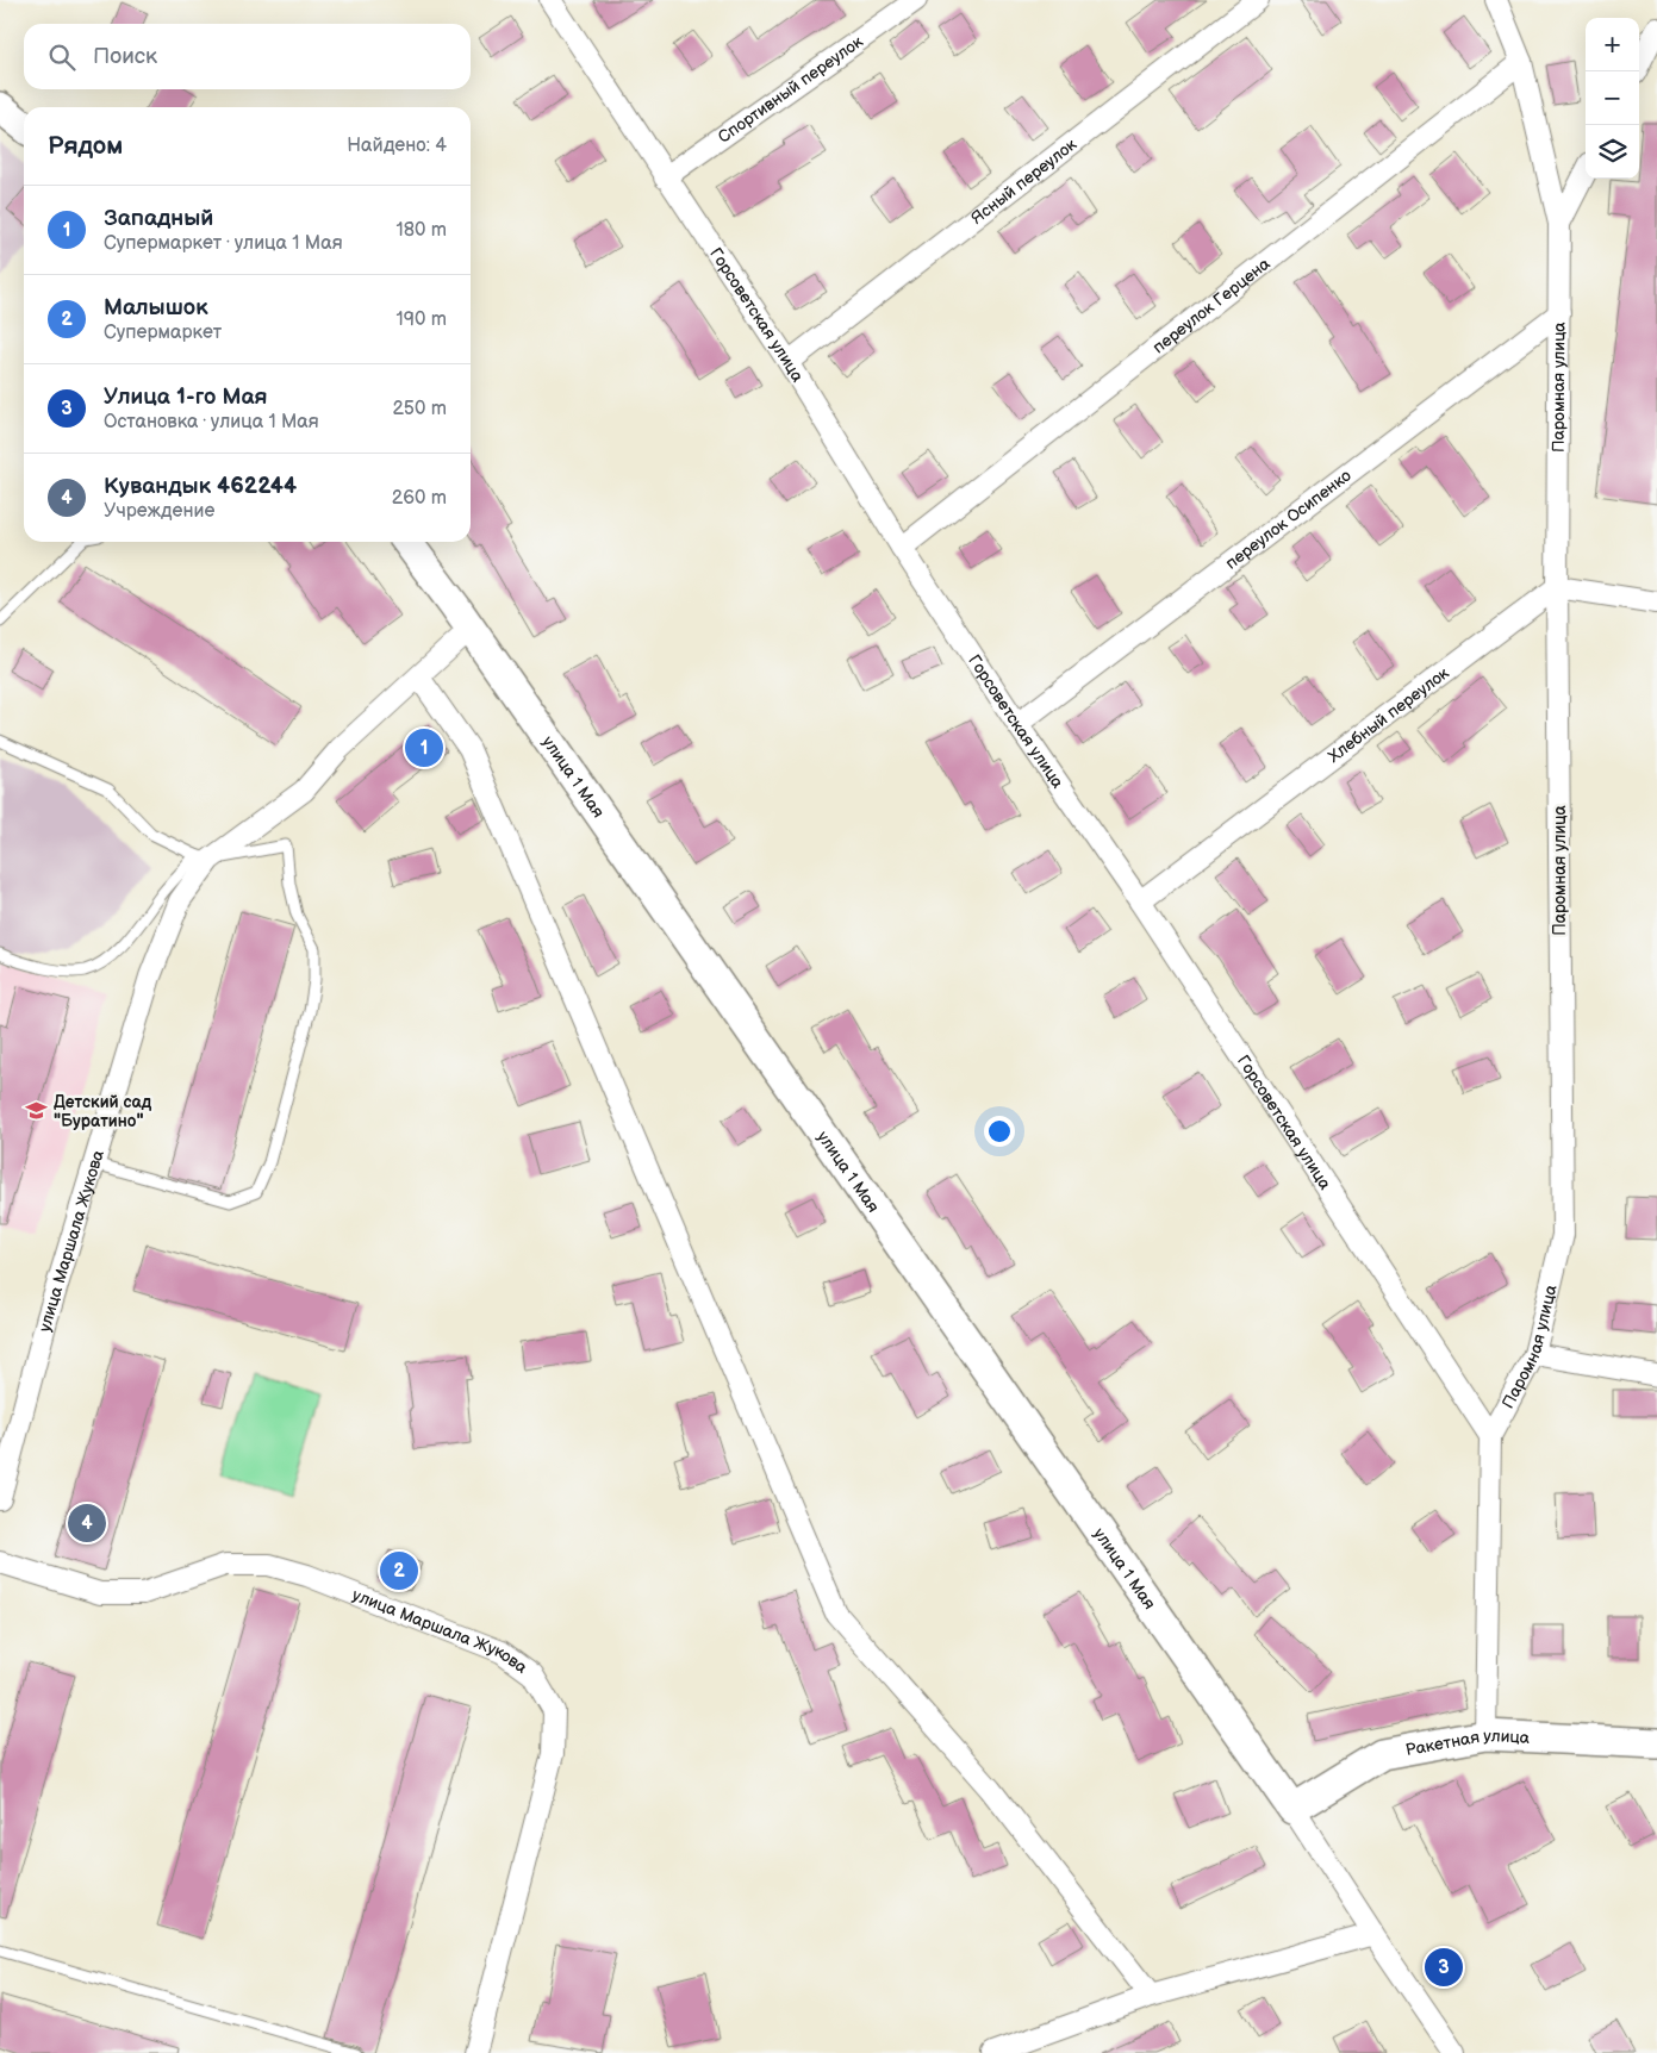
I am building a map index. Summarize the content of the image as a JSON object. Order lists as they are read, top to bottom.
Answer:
{
  "streets": {
    "main road": ["улица 1 Мая", "Ракетная улица"],
    "street": [
      "Спортивный переулок",
      "Ясный переулок",
      "переулок Герцена",
      "Горсоветская улица",
      "Паромная улица",
      "переулок Осипенко",
      "Хлебный переулок",
      "улица Маршала Жукова"
    ]
  },
  "crossings": [
    ["Спортивный переулок", "Горсоветская улица"],
    ["Ясный переулок", "Горсоветская улица"],
    ["переулок Герцена", "Горсоветская улица"],
    ["переулок Герцена", "Паромная улица"],
    ["Горсоветская улица", "Паромная улица"],
    ["Горсоветская улица", "переулок Осипенко"],
    ["Горсоветская улица", "Хлебный переулок"],
    ["Паромная улица", "переулок Осипенко"],
    ["Паромная улица", "Хлебный переулок"],
    ["Паромная улица", "Ракетная улица"],
    ["улица 1 Мая", "улица Маршала Жукова"],
    ["улица 1 Мая", "Ракетная улица"]
  ],
  "places": {
    "school or university": ["Детский сад \"Буратино\""]
  },
  "page": {
    "map_buttons": ["+", "−"],
    "search": "Поиск",
    "heading": ["Рядом", "Найдено: 4"],
    "list": [
      {
        "mark": "1",
        "name": "Западный",
        "note": "Супермаркет · улица 1 Мая",
        "value": "180 m"
      },
      {
        "mark": "2",
        "name": "Малышок",
        "note": "Супермаркет",
        "value": "190 m"
      },
      {
        "mark": "3",
        "name": "Улица 1-го Мая",
        "note": "Остановка · улица 1 Мая",
        "value": "250 m"
      },
      {
        "mark": "4",
        "name": "Кувандык 462244",
        "note": "Учреждение",
        "value": "260 m"
      }
    ],
    "pins": [
      "1",
      "4",
      "2",
      "3"
    ]
  }
}
